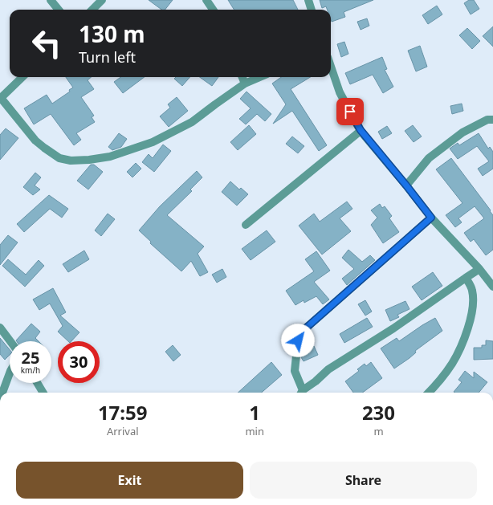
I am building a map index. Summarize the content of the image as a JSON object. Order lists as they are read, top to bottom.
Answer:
{
  "page": {
    "turn": ["130 m", "Turn left"],
    "speed": "25 km/h",
    "limit": "30",
    "eta": [
      "17:59",
      "Arrival",
      "1",
      "min",
      "230",
      "m"
    ],
    "buttons": ["Exit", "Share"]
  }
}
